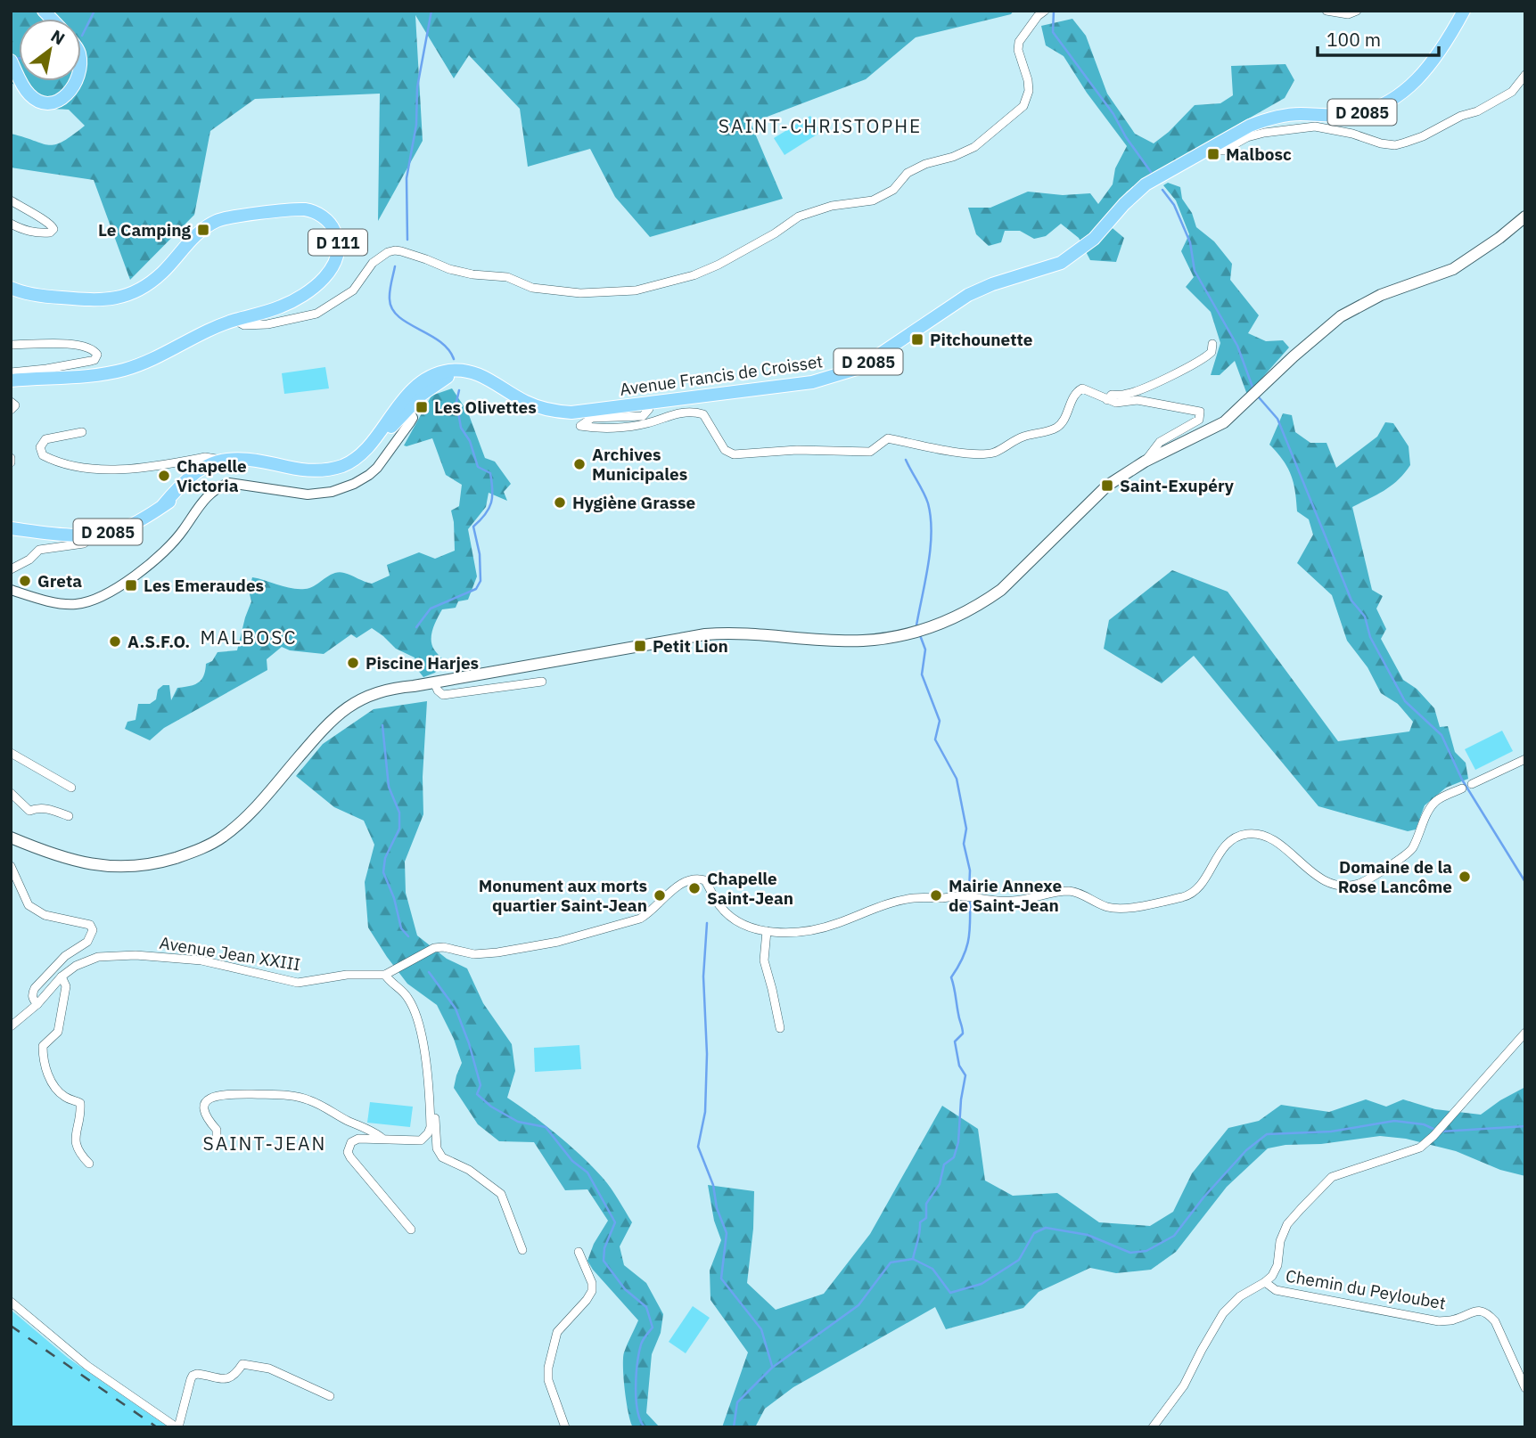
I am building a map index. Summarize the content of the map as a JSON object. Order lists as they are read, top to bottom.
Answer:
{
  "streets": {
    "main road": ["D 2085", "D 111", "Avenue Francis de Croisset"],
    "street": ["Avenue Jean XXIII", "Chemin du Peyloubet"]
  },
  "crossings": [
    ["D 2085", "Avenue Francis de Croisset"]
  ],
  "districts": ["SAINT-CHRISTOPHE", "MALBOSC", "SAINT-JEAN"],
  "places": {
    "transit": [
      "Malbosc",
      "Le Camping",
      "Pitchounette",
      "Les Olivettes",
      "Saint-Exupéry",
      "Les Emeraudes",
      "Petit Lion"
    ],
    "other": [
      "Archives Municipales",
      "Chapelle Victoria",
      "Hygiène Grasse",
      "Greta",
      "A.S.F.O.",
      "Piscine Harjes",
      "Domaine de la Rose Lancôme",
      "Chapelle Saint-Jean",
      "Monument aux morts quartier Saint-Jean",
      "Mairie Annexe de Saint-Jean"
    ]
  },
  "scale_bar": "100 m",
  "north": "top right"
}
